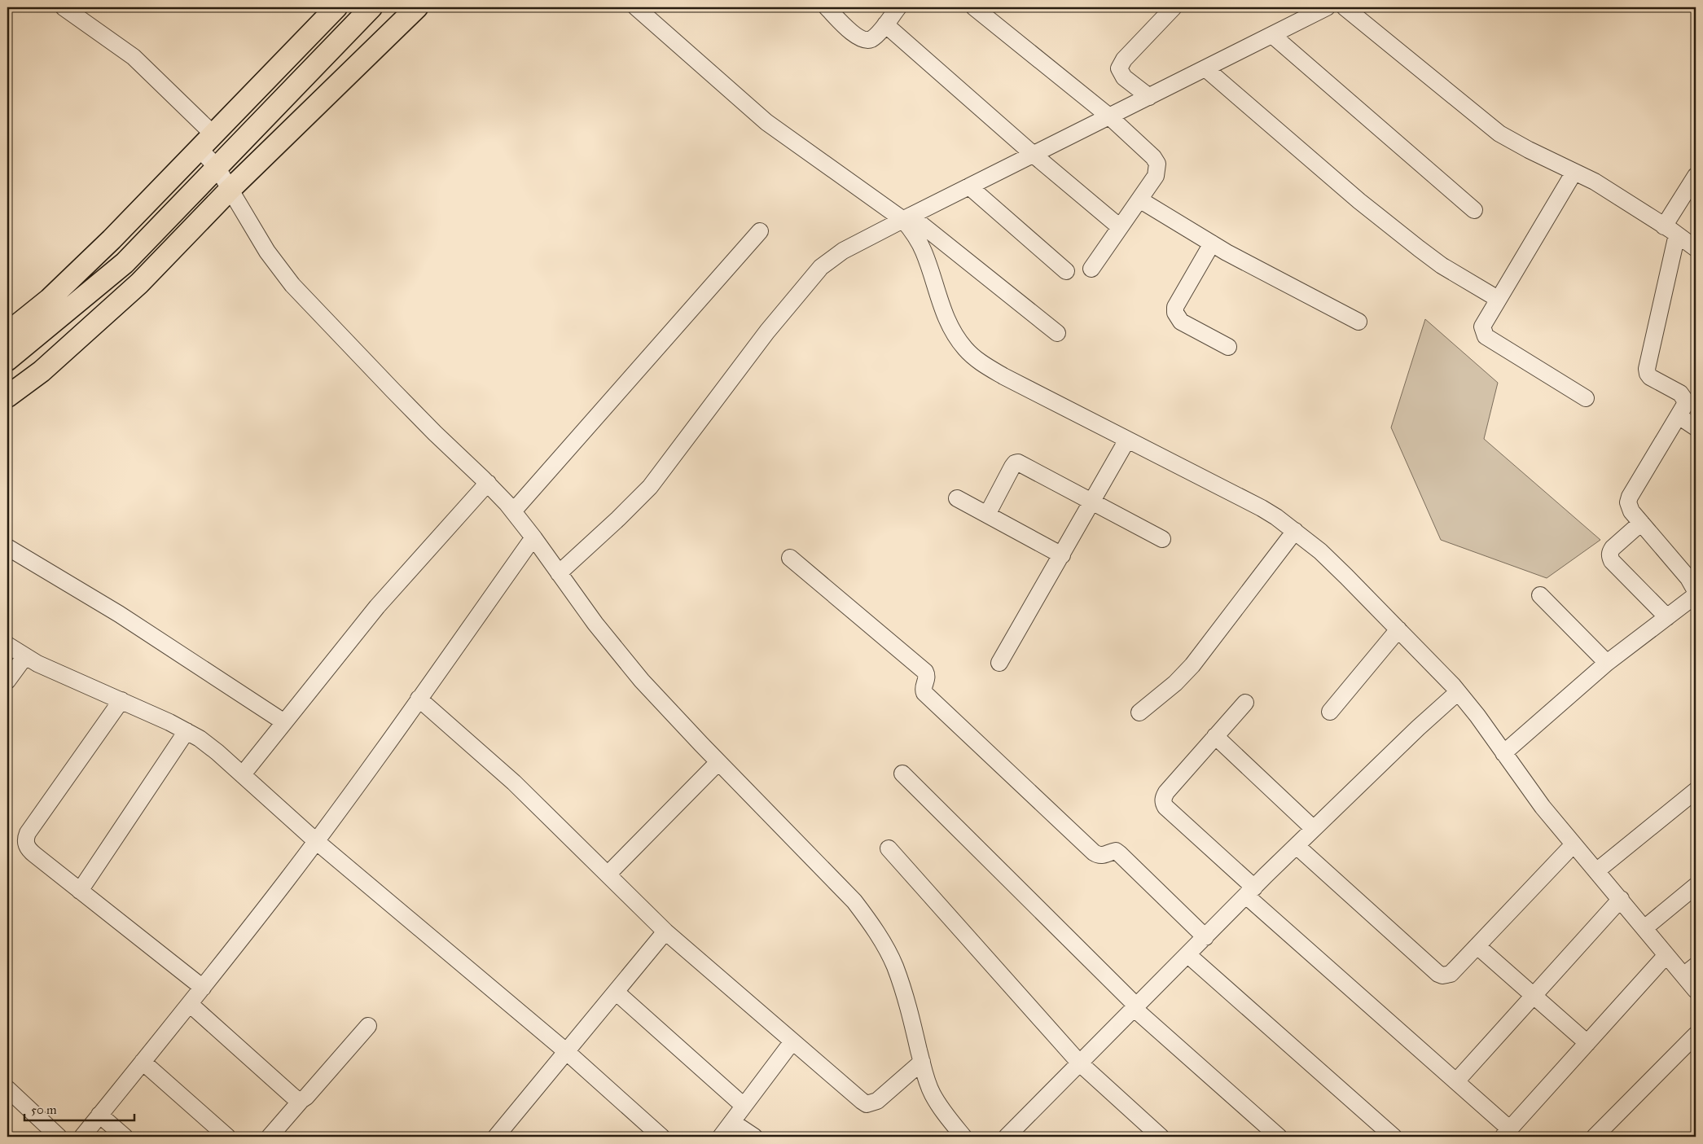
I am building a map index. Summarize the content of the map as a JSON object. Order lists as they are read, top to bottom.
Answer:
{
  "scale_bar": "50 m"
}
